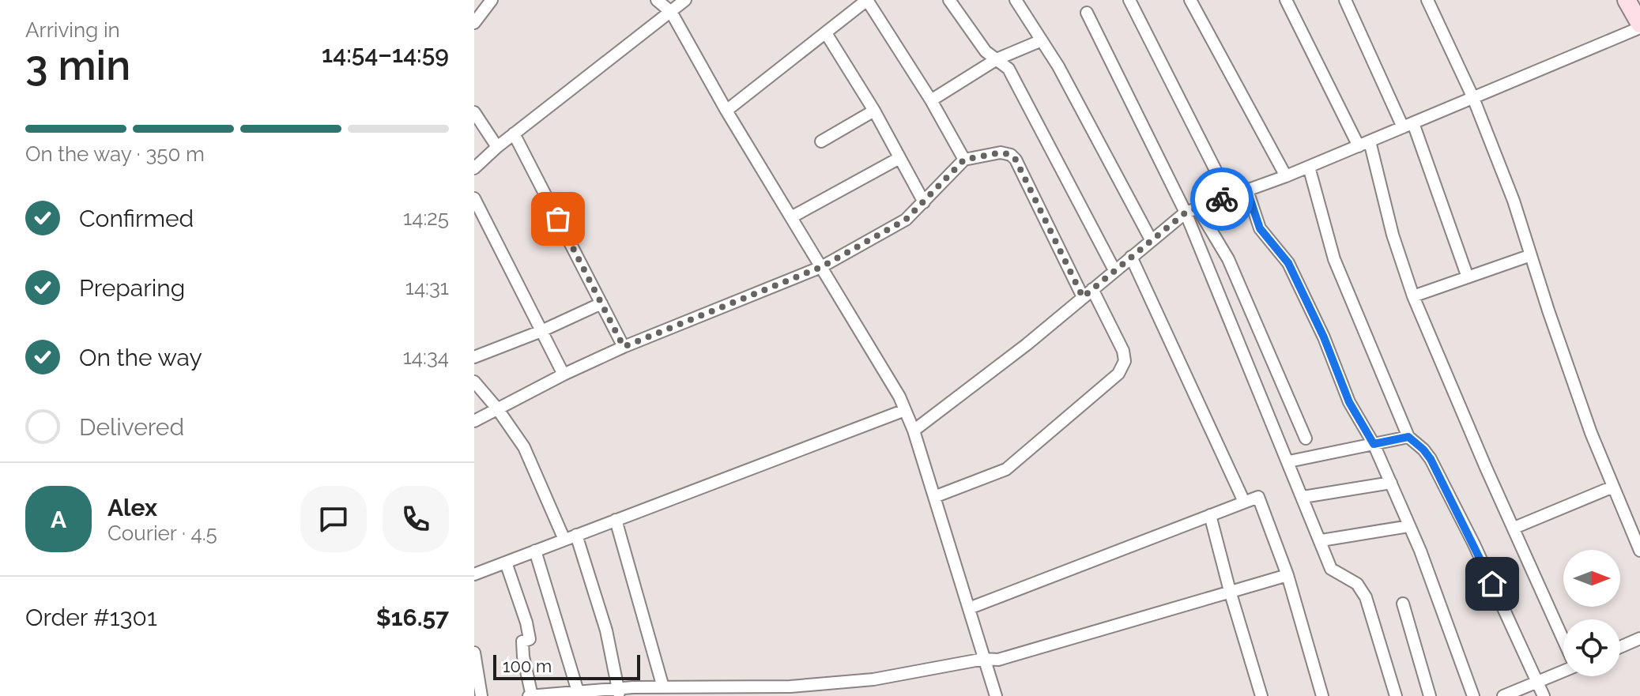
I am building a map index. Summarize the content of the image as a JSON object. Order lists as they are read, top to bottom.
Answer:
{
  "scale_bar": "100 m",
  "north": "right",
  "page": {
    "heading": ["3 min", "Arriving in", "14:54–14:59"],
    "panel": [
      "Alex",
      "Courier · 4.5",
      "Order #1301",
      "$16.57"
    ],
    "bar": "On the way · 350 m",
    "list": [
      ["Confirmed", "14:25"],
      ["Preparing", "14:31"],
      ["On the way", "14:34"],
      "Delivered"
    ],
    "round": "A",
    "scale": "100 m"
  }
}
